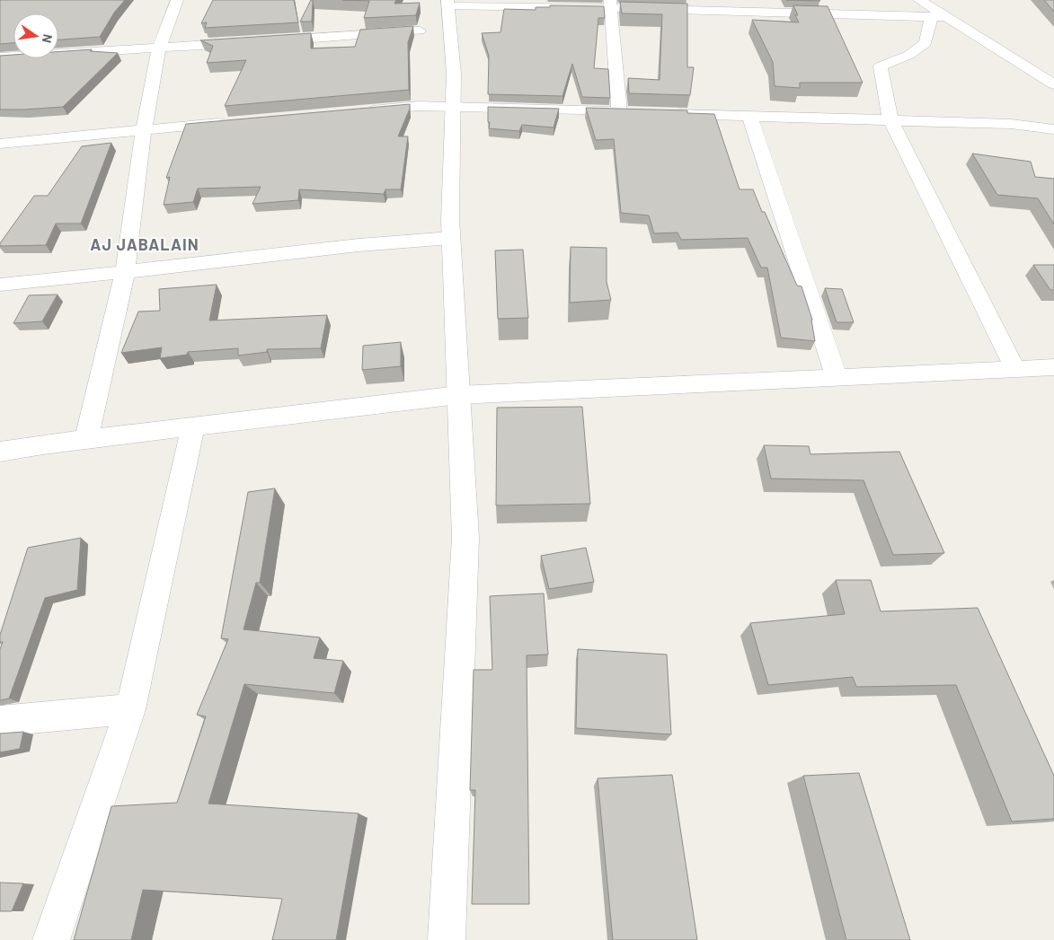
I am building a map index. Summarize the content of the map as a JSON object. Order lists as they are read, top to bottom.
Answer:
{
  "districts": ["AJ JABALAIN"],
  "north": "right"
}
